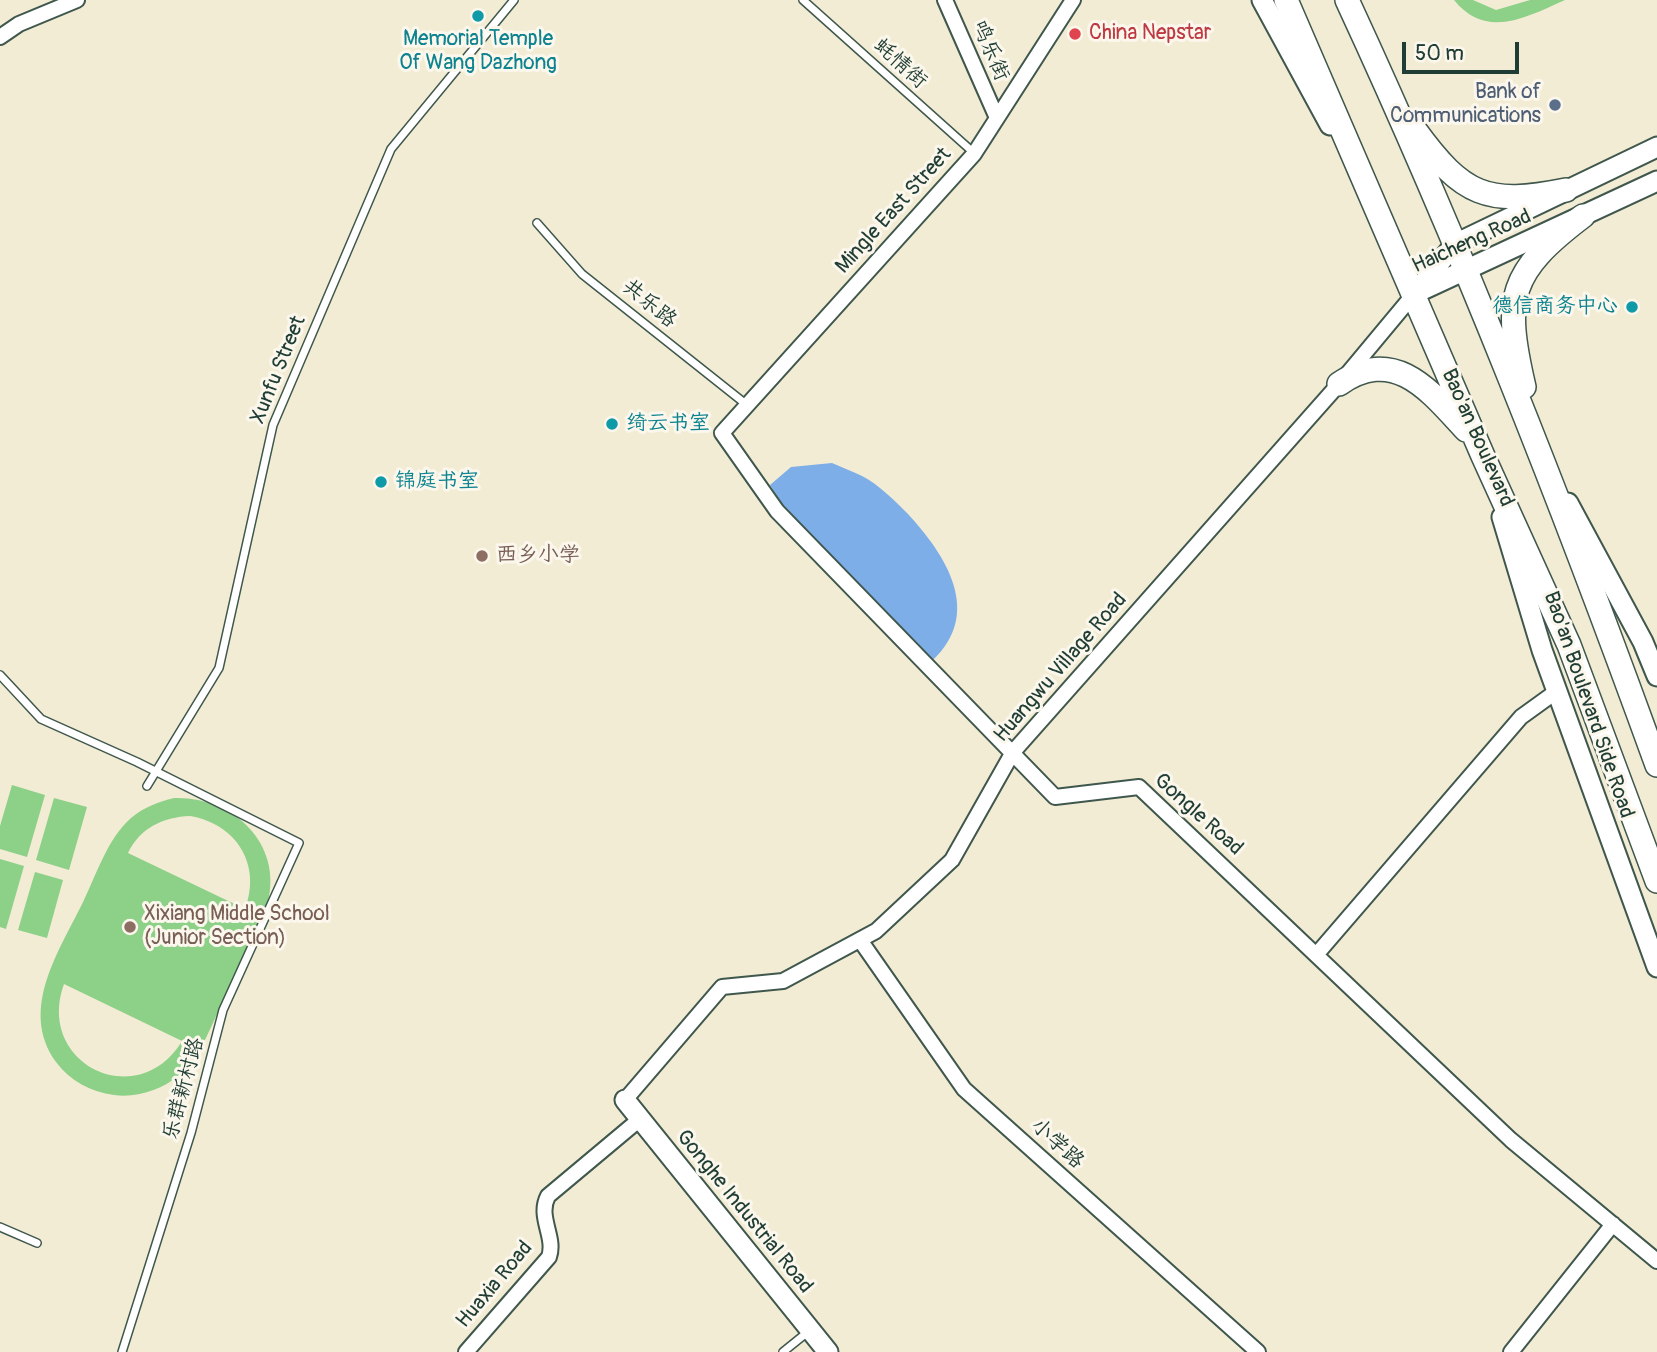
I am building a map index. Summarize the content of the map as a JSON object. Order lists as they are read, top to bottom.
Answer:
{
  "streets": {
    "main road": [
      "Haicheng Road",
      "Bao'an Boulevard",
      "Bao'an Boulevard Side Road",
      "Gonghe Industrial Road"
    ],
    "street": [
      "鸣乐街",
      "Mingle East Street",
      "Huangwu Village Road",
      "Gongle Road",
      "小学路",
      "Huaxia Road"
    ],
    "lane": [
      "蚝情街",
      "共乐路",
      "Xunfu Street",
      "乐群新村路"
    ]
  },
  "crossings": [
    ["鸣乐街", "Mingle East Street"],
    ["蚝情街", "Mingle East Street"],
    ["Mingle East Street", "共乐路"],
    ["Mingle East Street", "Gongle Road"],
    ["Haicheng Road", "Bao'an Boulevard"],
    ["Haicheng Road", "Huangwu Village Road"],
    ["Xunfu Street", "乐群新村路"],
    ["Bao'an Boulevard", "Huangwu Village Road"],
    ["Bao'an Boulevard", "Bao'an Boulevard Side Road"],
    ["Huangwu Village Road", "Gongle Road"],
    ["Huangwu Village Road", "小学路"],
    ["Huangwu Village Road", "Gonghe Industrial Road"],
    ["Gonghe Industrial Road", "Huaxia Road"]
  ],
  "places": [
    "Memorial Temple Of Wang Dazhong",
    "China Nepstar",
    "Bank of Communications",
    "德信商务中心",
    "绮云书室",
    "锦庭书室",
    "西乡小学",
    "Xixiang Middle School (Junior Section)"
  ],
  "scale_bar": "50 m"
}
